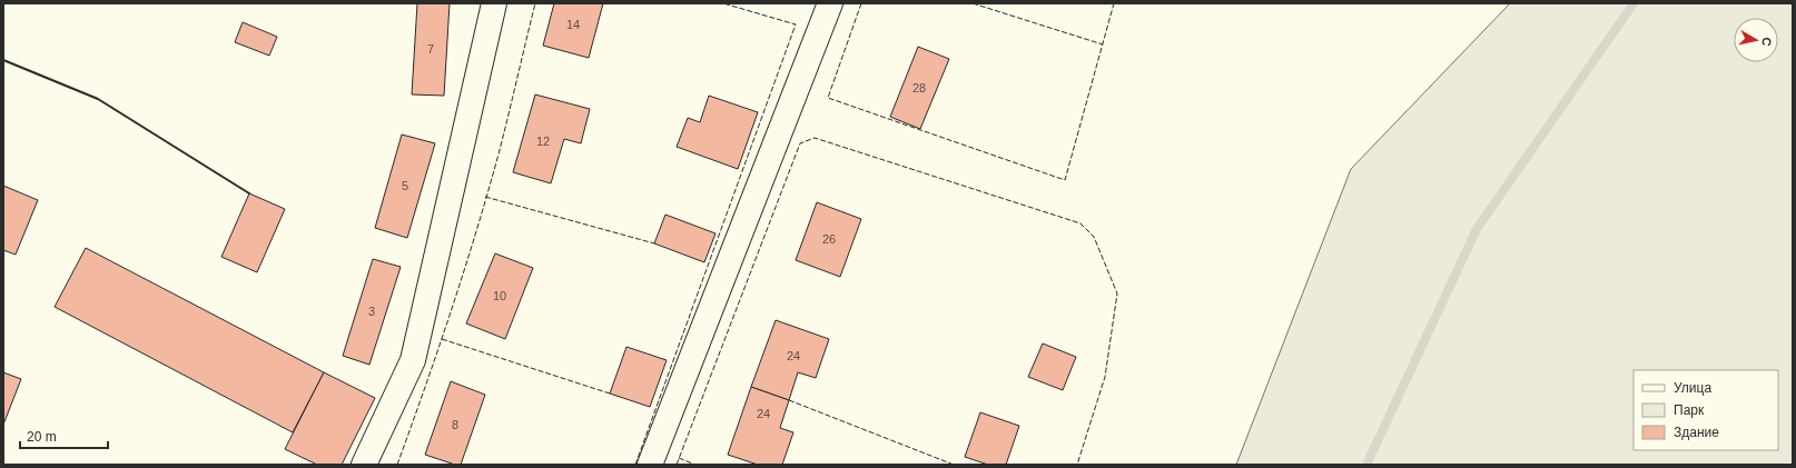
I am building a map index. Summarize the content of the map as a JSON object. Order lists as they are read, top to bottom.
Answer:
{
  "house_numbers": [
    "14",
    "7",
    "28",
    "12",
    "5",
    "26",
    "10",
    "3",
    "24",
    "24",
    "8"
  ],
  "legend": ["Улица", "Парк", "Здание"],
  "scale_bar": "20 m",
  "north": "right"
}
